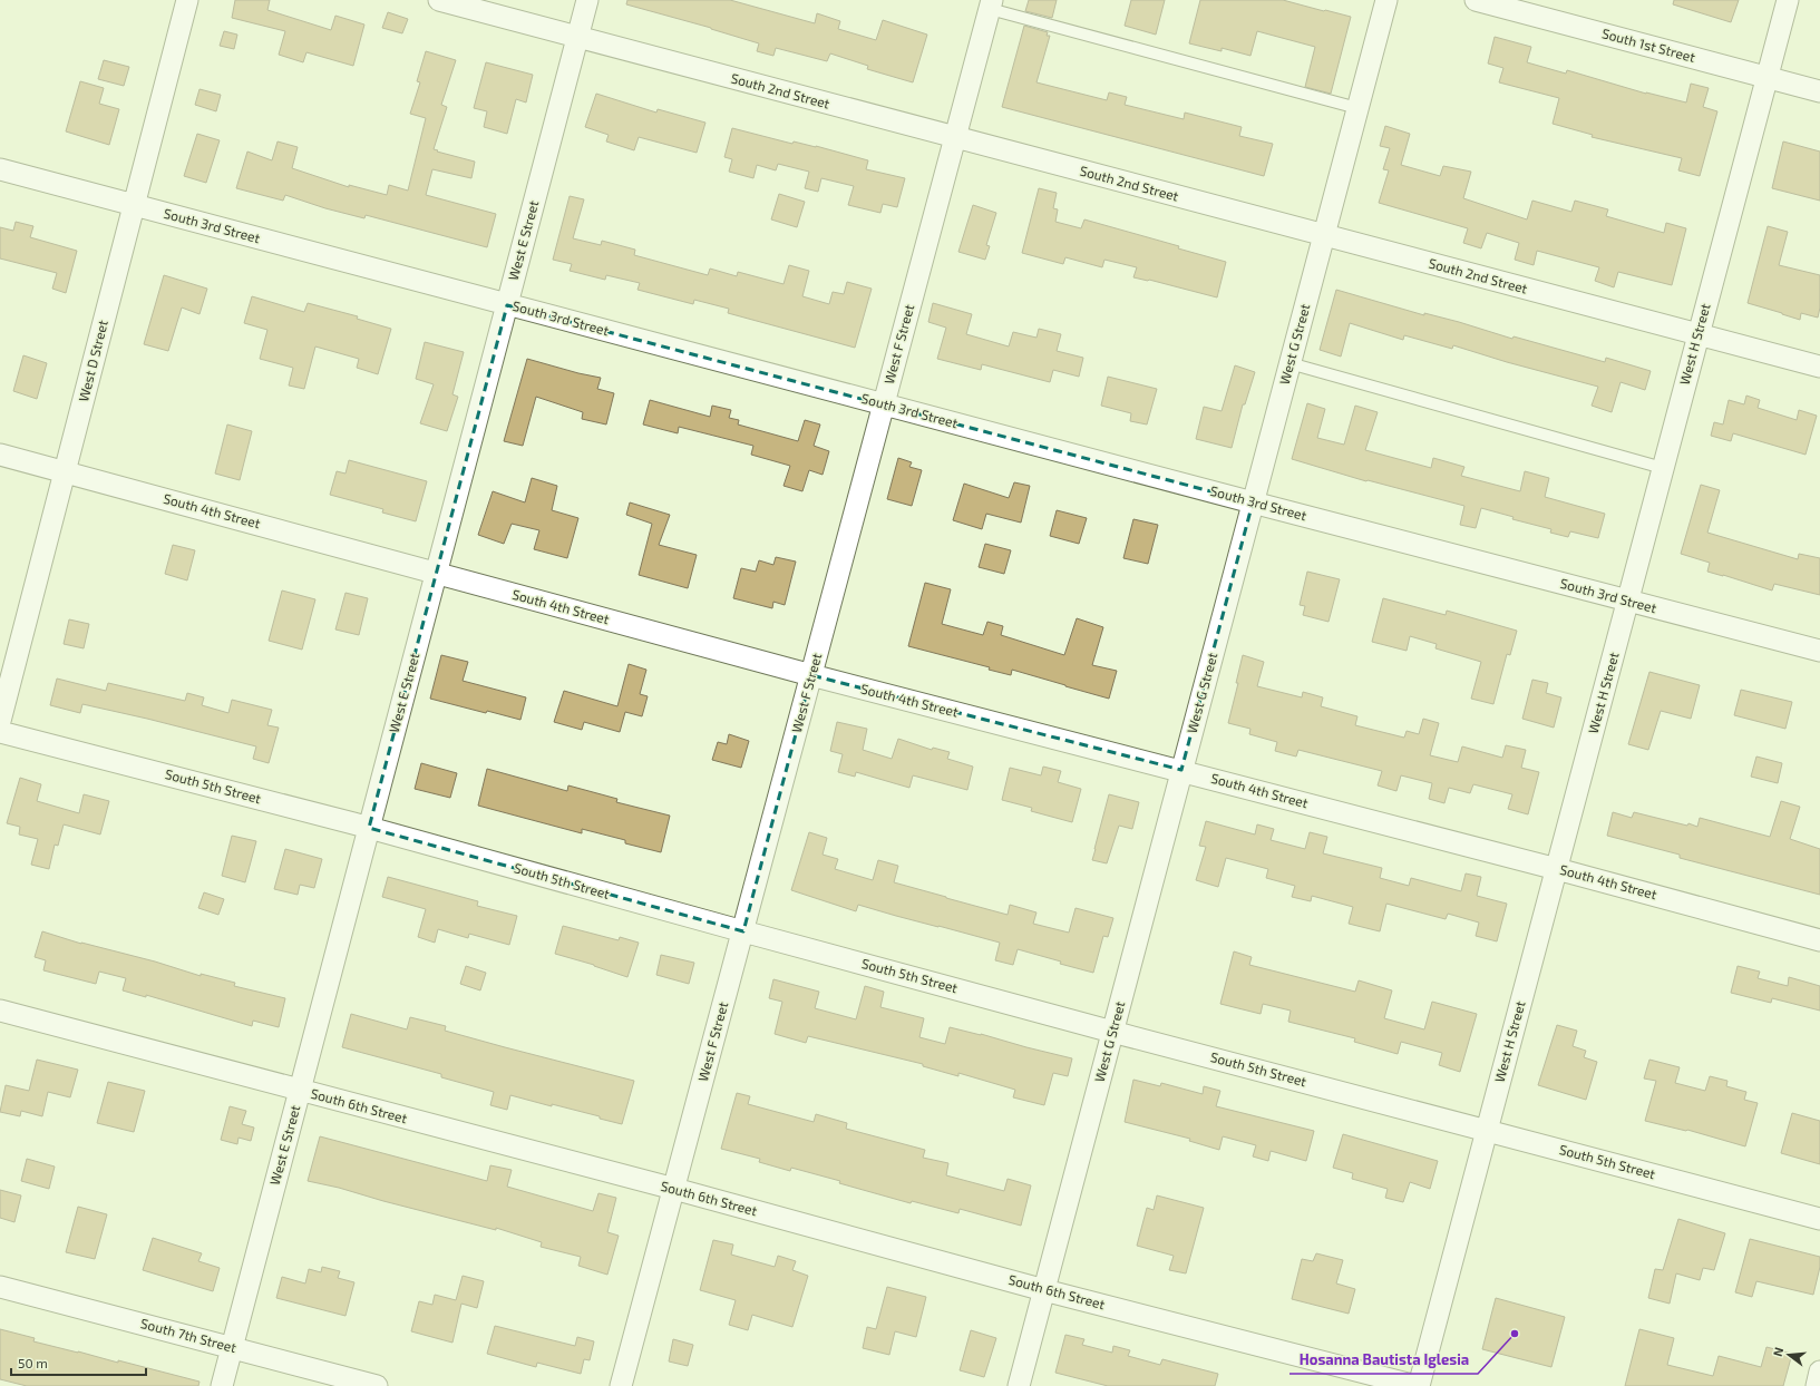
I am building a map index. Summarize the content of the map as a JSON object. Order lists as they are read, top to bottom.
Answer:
{
  "streets": {
    "street": [
      "South 1st Street",
      "South 2nd Street",
      "South 3rd Street",
      "West E Street",
      "West F Street",
      "West G Street",
      "West H Street",
      "West D Street",
      "South 4th Street",
      "South 5th Street",
      "South 6th Street",
      "South 7th Street"
    ]
  },
  "crossings": [
    ["South 1st Street", "West H Street"],
    ["South 2nd Street", "West E Street"],
    ["South 2nd Street", "West F Street"],
    ["South 2nd Street", "West G Street"],
    ["South 2nd Street", "West H Street"],
    ["South 3rd Street", "West E Street"],
    ["South 3rd Street", "West F Street"],
    ["South 3rd Street", "West G Street"],
    ["South 3rd Street", "West H Street"],
    ["South 3rd Street", "West D Street"],
    ["West E Street", "South 4th Street"],
    ["West E Street", "South 5th Street"],
    ["West E Street", "South 6th Street"],
    ["West E Street", "South 7th Street"],
    ["West F Street", "South 4th Street"],
    ["West F Street", "South 5th Street"],
    ["West F Street", "South 6th Street"],
    ["West G Street", "South 4th Street"],
    ["West G Street", "South 5th Street"],
    ["West G Street", "South 6th Street"],
    ["West H Street", "South 4th Street"],
    ["West H Street", "South 5th Street"],
    ["West H Street", "South 6th Street"],
    ["West D Street", "South 4th Street"]
  ],
  "places": ["Hosanna Bautista Iglesia"],
  "scale_bar": "50 m",
  "north": "left"
}
